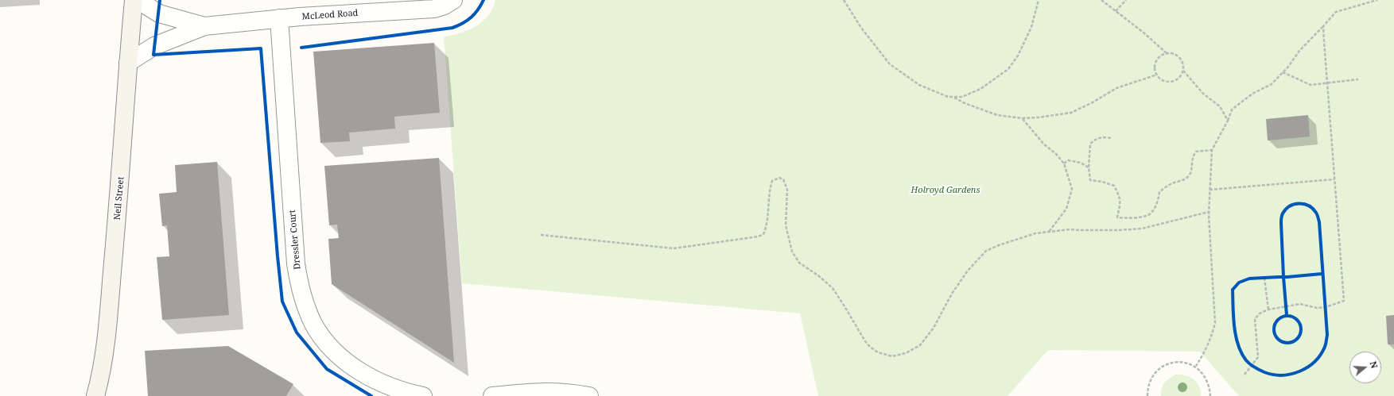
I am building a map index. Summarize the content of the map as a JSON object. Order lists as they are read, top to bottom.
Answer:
{
  "streets": {
    "main road": ["Neil Street"],
    "street": ["McLeod Road", "Dressler Court"]
  },
  "crossings": [
    ["McLeod Road", "Neil Street"],
    ["McLeod Road", "Dressler Court"]
  ],
  "parks": ["Holroyd Gardens"],
  "north": "right"
}
